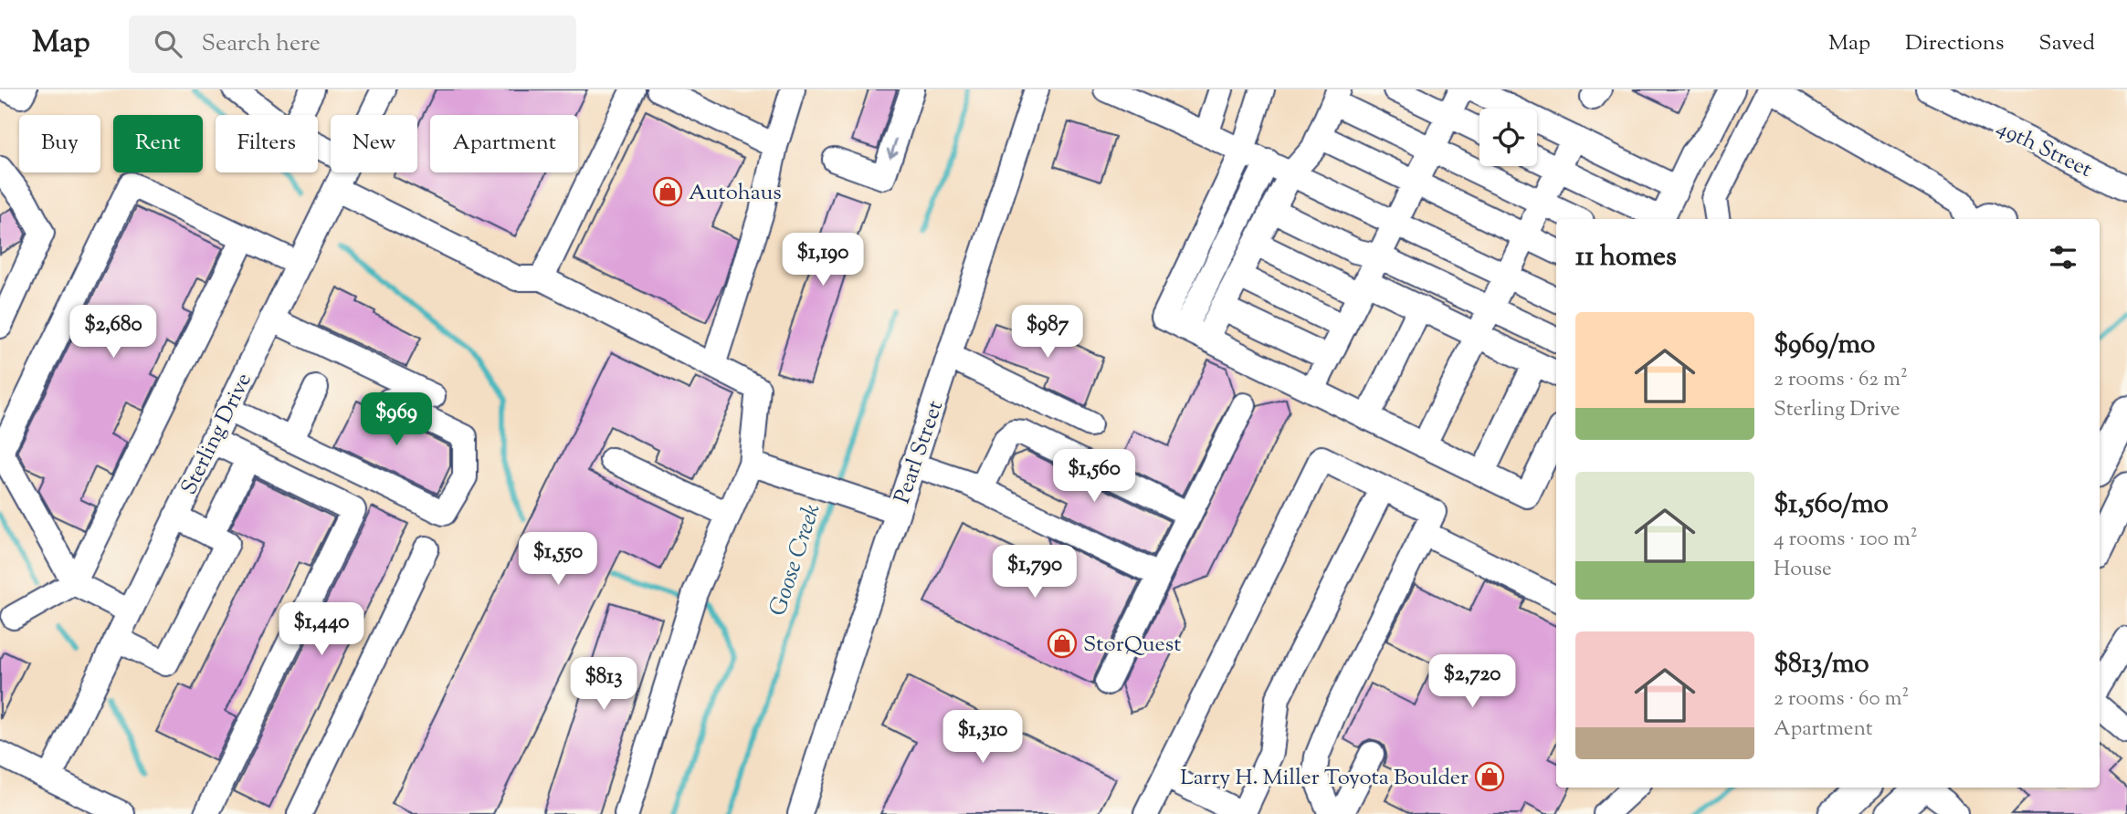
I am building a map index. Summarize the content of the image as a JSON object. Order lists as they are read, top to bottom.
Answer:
{
  "streets": {
    "street": ["49th Street", "Sterling Drive", "Pearl Street"]
  },
  "water": ["Goose Creek"],
  "places": {
    "shop": ["Autohaus", "StorQuest", "Larry H. Miller Toyota Boulder"]
  },
  "page": {
    "header": "Map",
    "search": "Search here",
    "nav": ["Map", "Directions", "Saved"],
    "chip": [
      "Buy",
      "Rent",
      "Filters",
      "New",
      "Apartment"
    ],
    "heading": "11 homes",
    "price": [
      "$1,190",
      "$2,680",
      "$987",
      "$969",
      "$1,560",
      "$1,550",
      "$1,790",
      "$1,440",
      "$2,720",
      "$813",
      "$1,310"
    ],
    "list": [
      {
        "name": "$969/mo",
        "note": "2 rooms · 62 m² · Sterling Drive"
      },
      {
        "name": "$1,560/mo",
        "note": "4 rooms · 100 m² · House"
      },
      {
        "name": "$813/mo",
        "note": "2 rooms · 60 m² · Apartment"
      }
    ]
  }
}
